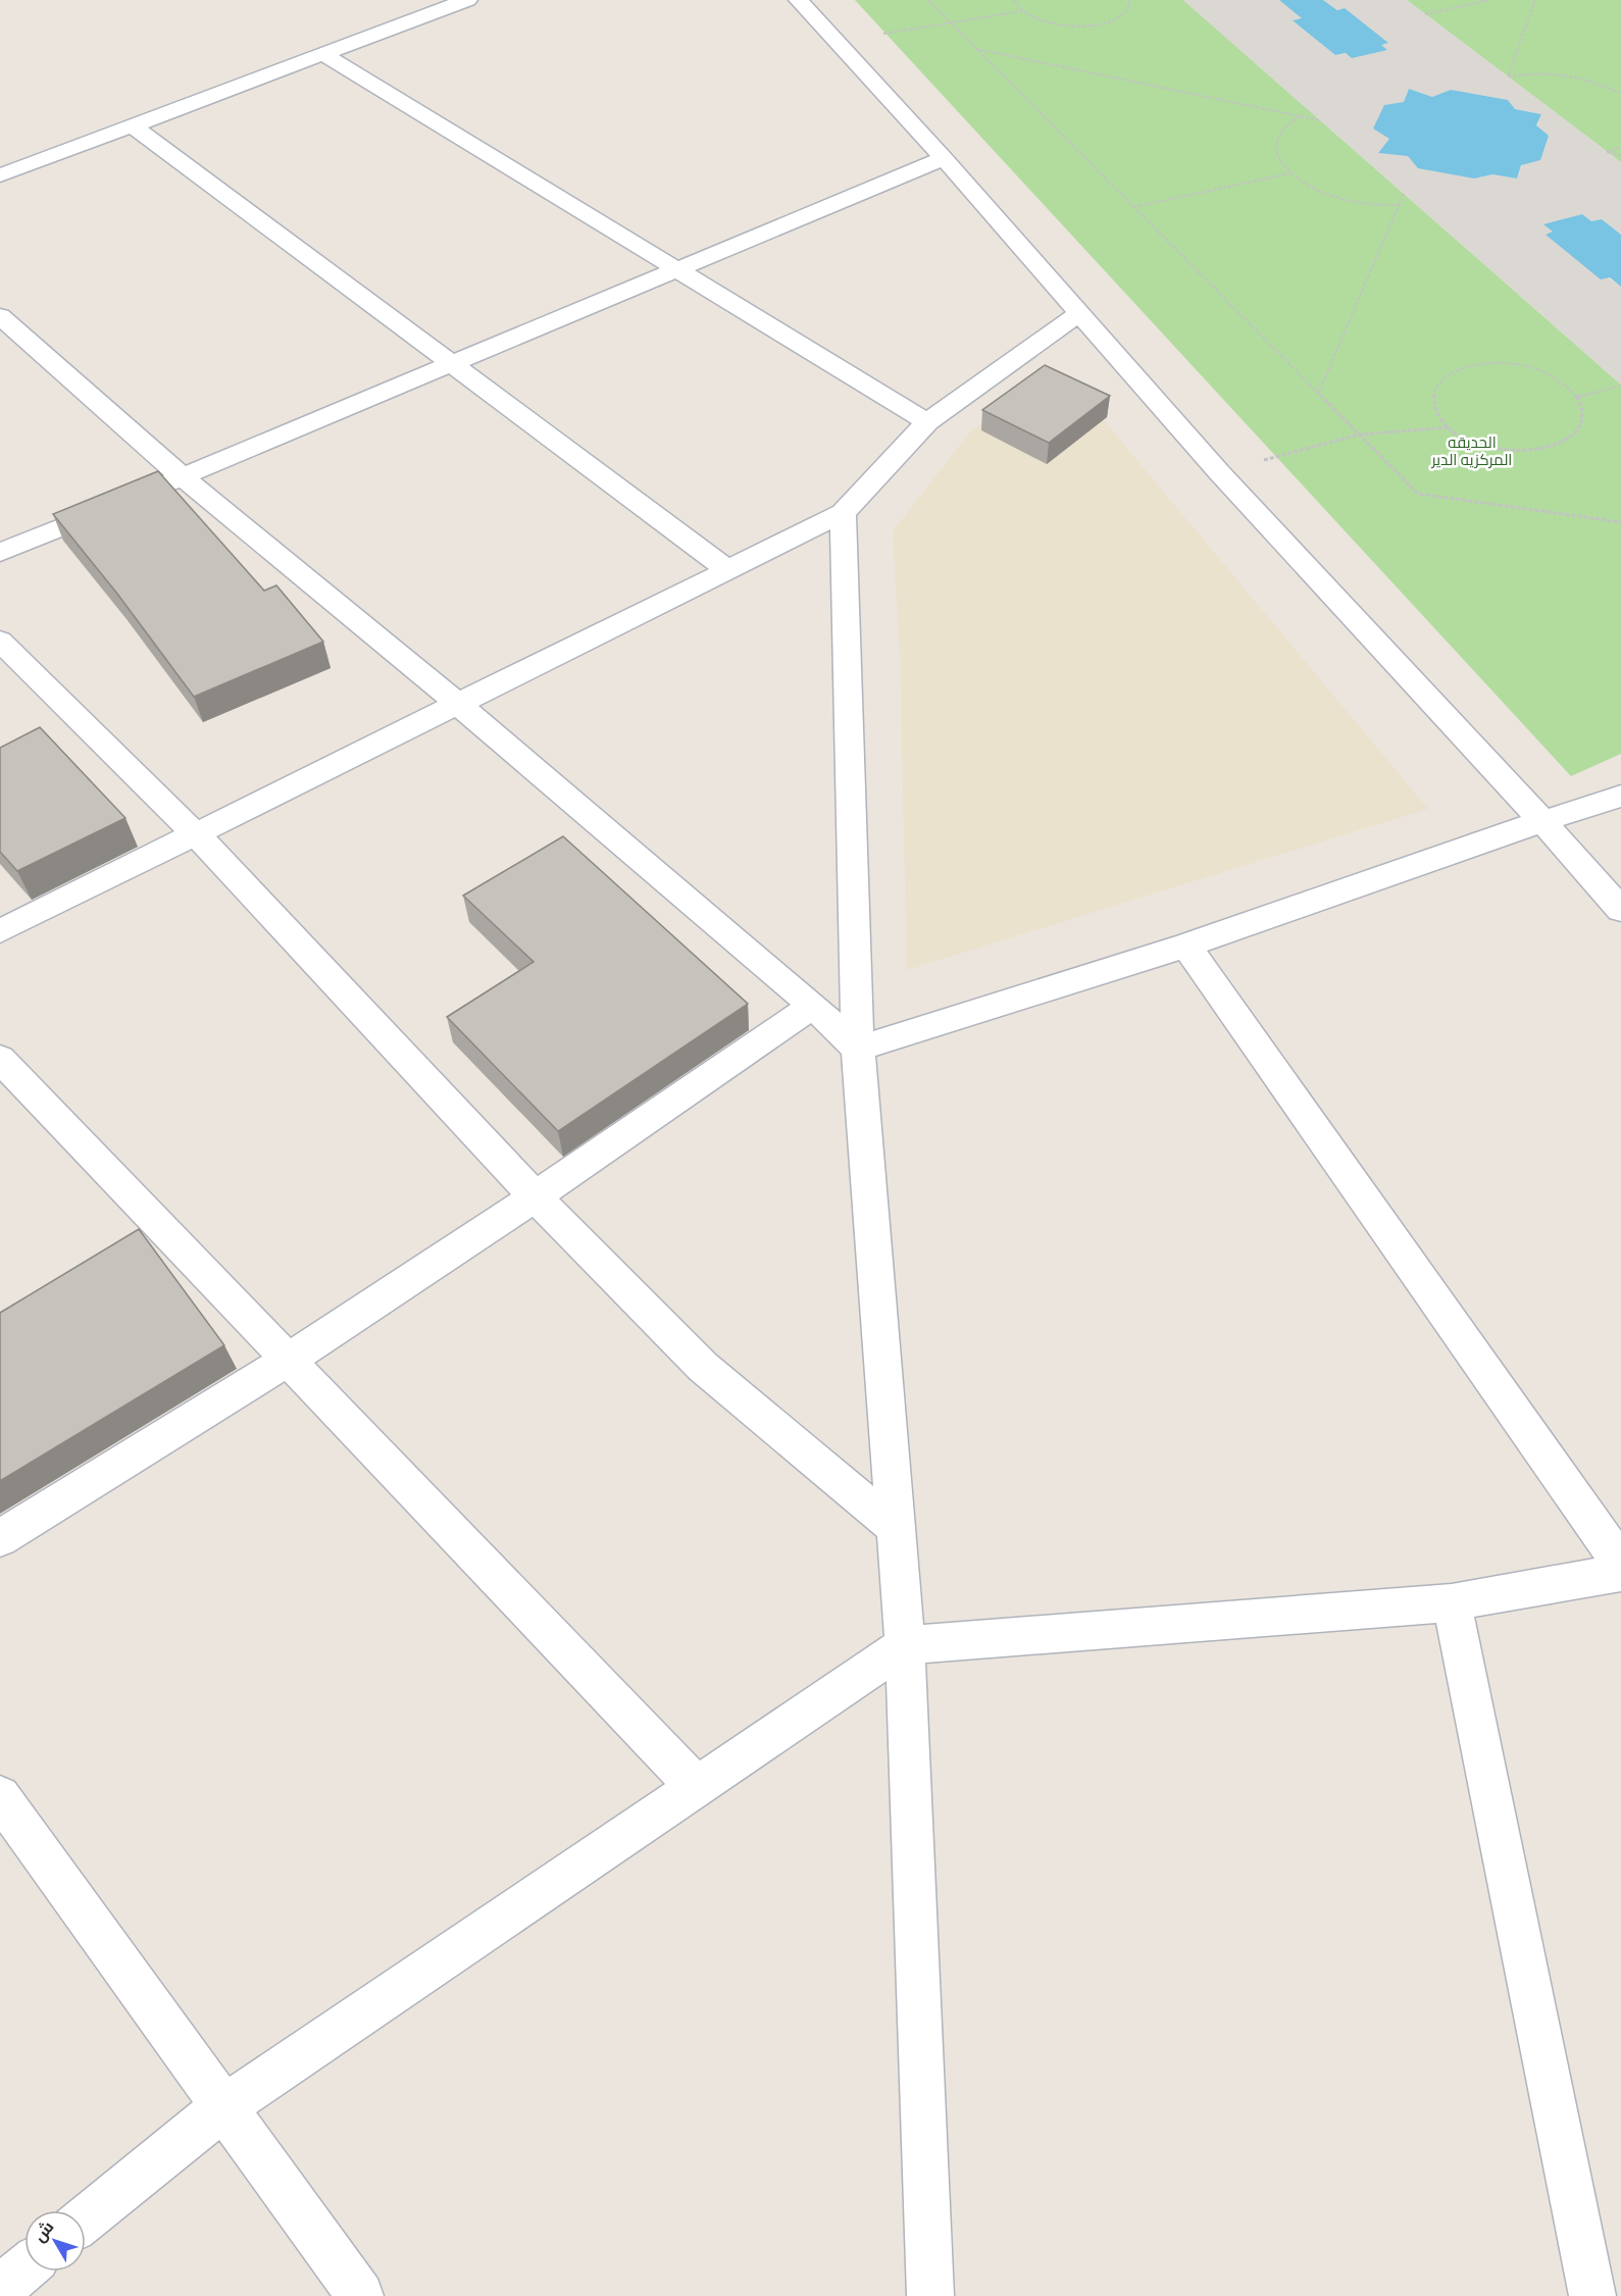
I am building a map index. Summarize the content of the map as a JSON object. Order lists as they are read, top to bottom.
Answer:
{
  "parks": ["الحديقه المركزيه الدير"],
  "north": "top left"
}
